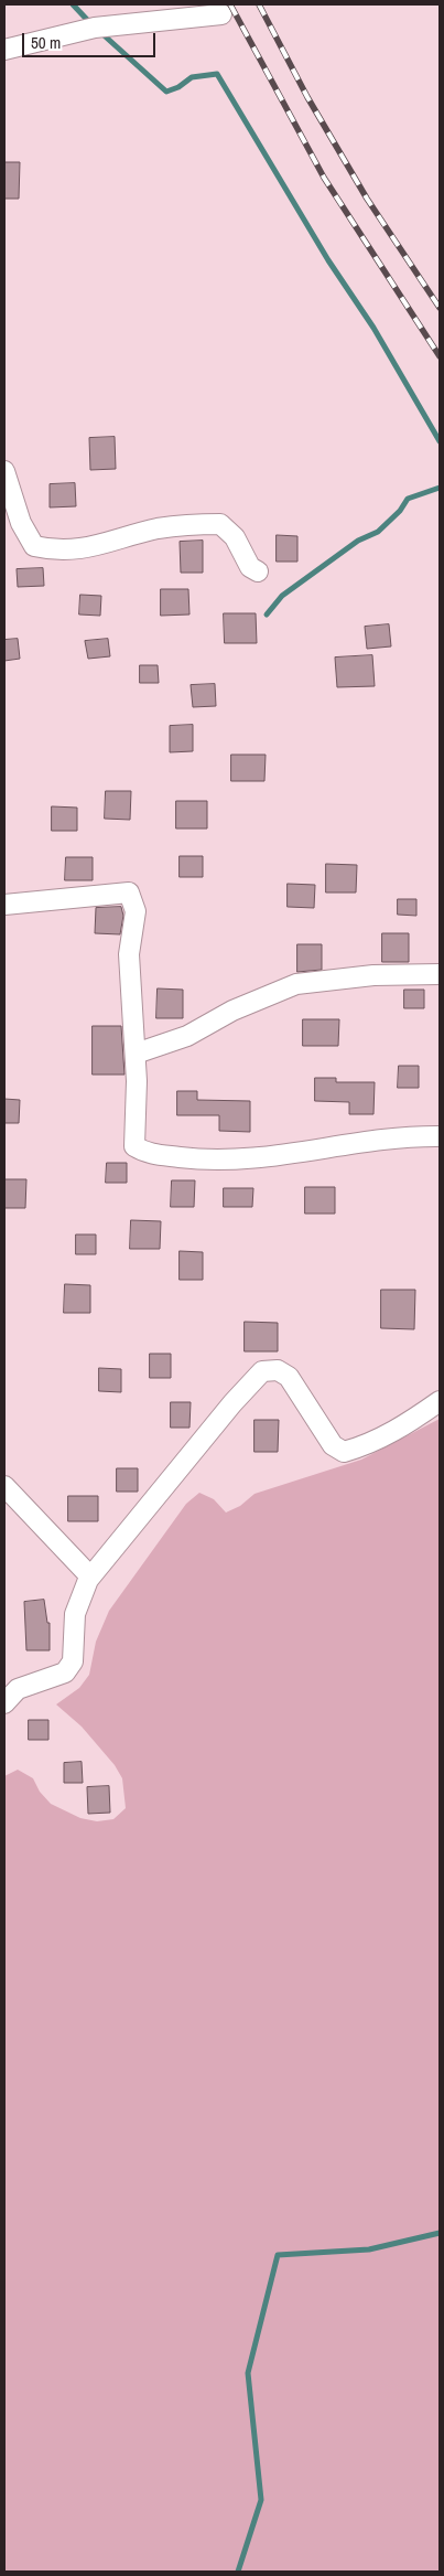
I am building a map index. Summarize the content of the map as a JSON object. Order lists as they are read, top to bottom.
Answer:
{
  "scale_bar": "50 m"
}
